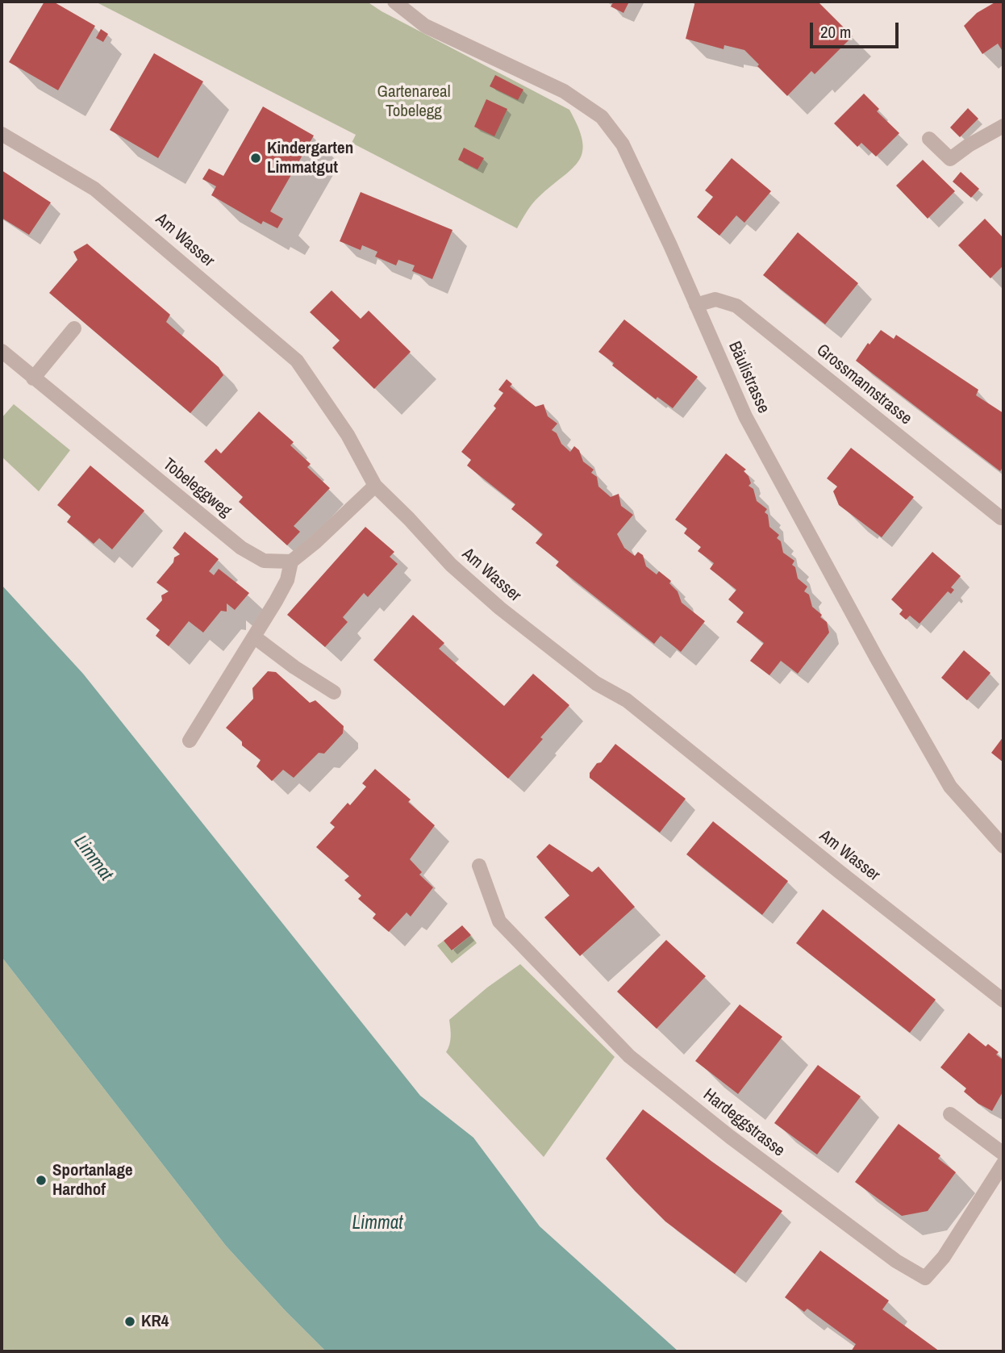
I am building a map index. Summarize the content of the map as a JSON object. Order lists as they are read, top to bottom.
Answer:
{
  "streets": {
    "street": [
      "Am Wasser",
      "Bäulistrasse",
      "Grossmannstrasse",
      "Tobeleggweg",
      "Hardeggstrasse"
    ]
  },
  "crossings": [
    ["Bäulistrasse", "Grossmannstrasse"]
  ],
  "water": ["Limmat"],
  "parks": ["Gartenareal Tobelegg"],
  "places": ["Kindergarten Limmatgut", "Sportanlage Hardhof", "KR4"],
  "scale_bar": "20 m"
}
